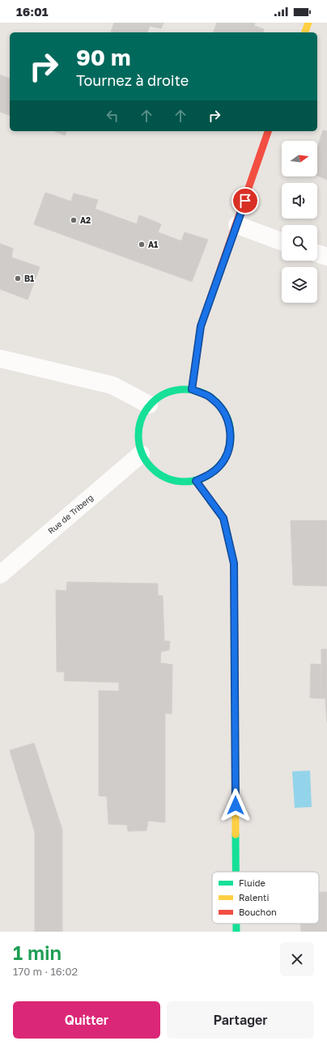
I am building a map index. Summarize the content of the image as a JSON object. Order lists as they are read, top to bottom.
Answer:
{
  "streets": {
    "street": ["Rue de Triberg"]
  },
  "places": ["A2", "A1", "B1"],
  "legend": ["Fluide", "Ralenti", "Bouchon"],
  "north": "right",
  "page": {
    "status": "16:01",
    "turn": ["90 m", "Tournez à droite"],
    "heading": ["1 min", "170 m · 16:02"],
    "buttons": ["Quitter", "Partager"]
  }
}
